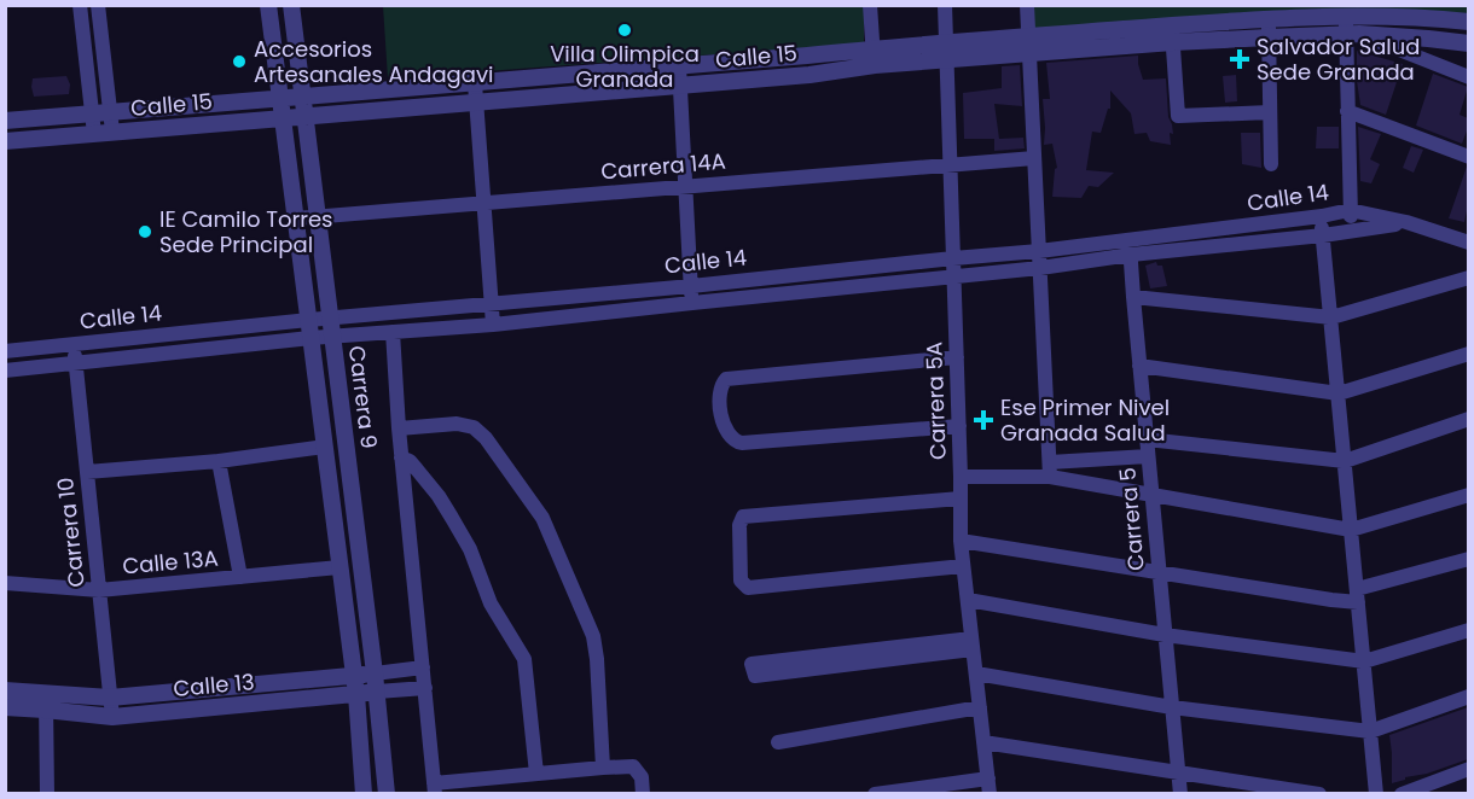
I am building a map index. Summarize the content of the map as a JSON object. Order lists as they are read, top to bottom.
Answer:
{
  "streets": {
    "street": [
      "Calle 15",
      "Carrera 14A",
      "Calle 14",
      "Carrera 9",
      "Carrera 5A",
      "Carrera 5",
      "Carrera 10",
      "Calle 13A",
      "Calle 13"
    ]
  },
  "crossings": [
    ["Calle 15", "Carrera 9"],
    ["Calle 15", "Carrera 5A"],
    ["Carrera 14A", "Carrera 9"],
    ["Carrera 14A", "Carrera 5A"],
    ["Calle 14", "Carrera 9"],
    ["Calle 14", "Carrera 5A"],
    ["Calle 14", "Carrera 5"],
    ["Calle 14", "Carrera 10"],
    ["Carrera 9", "Calle 13A"],
    ["Carrera 9", "Calle 13"],
    ["Carrera 10", "Calle 13A"],
    ["Carrera 10", "Calle 13"]
  ],
  "places": {
    "other": ["Villa Olimpica Granada", "Accesorios Artesanales Andagavi", "IE Camilo Torres Sede Principal"],
    "health": ["Salvador Salud Sede Granada", "Ese Primer Nivel Granada Salud"]
  }
}
